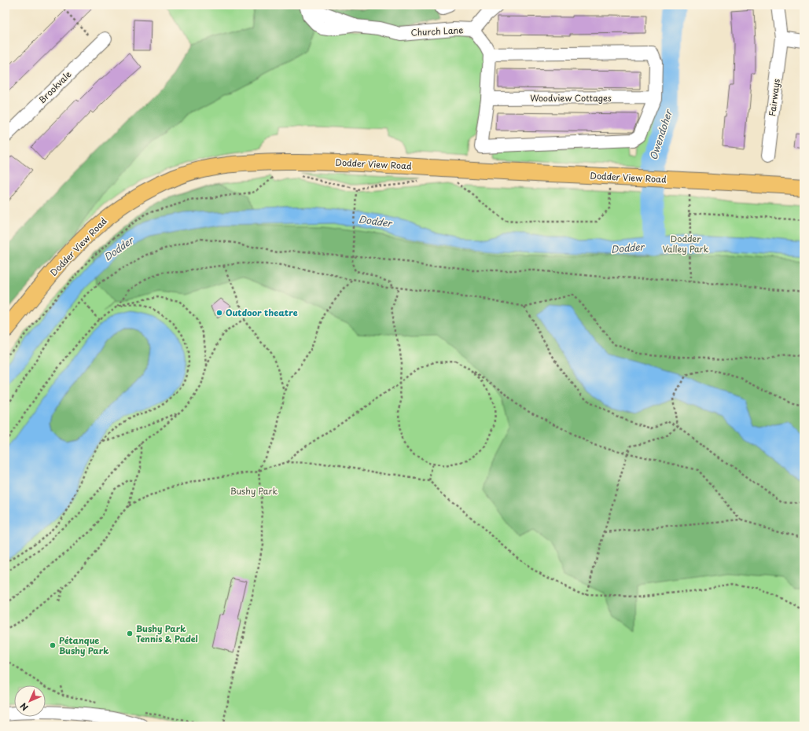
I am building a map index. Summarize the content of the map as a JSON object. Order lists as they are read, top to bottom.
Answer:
{
  "streets": {
    "main road": ["Dodder View Road"],
    "street": [
      "Church Lane",
      "Brookvale",
      "Fairways",
      "Woodview Cottages"
    ]
  },
  "water": ["Owendoher", "Dodder"],
  "parks": ["Dodder Valley Park", "Bushy Park"],
  "places": ["Outdoor theatre", "Bushy Park Tennis & Padel", "Pétanque Bushy Park"],
  "north": "bottom left"
}
